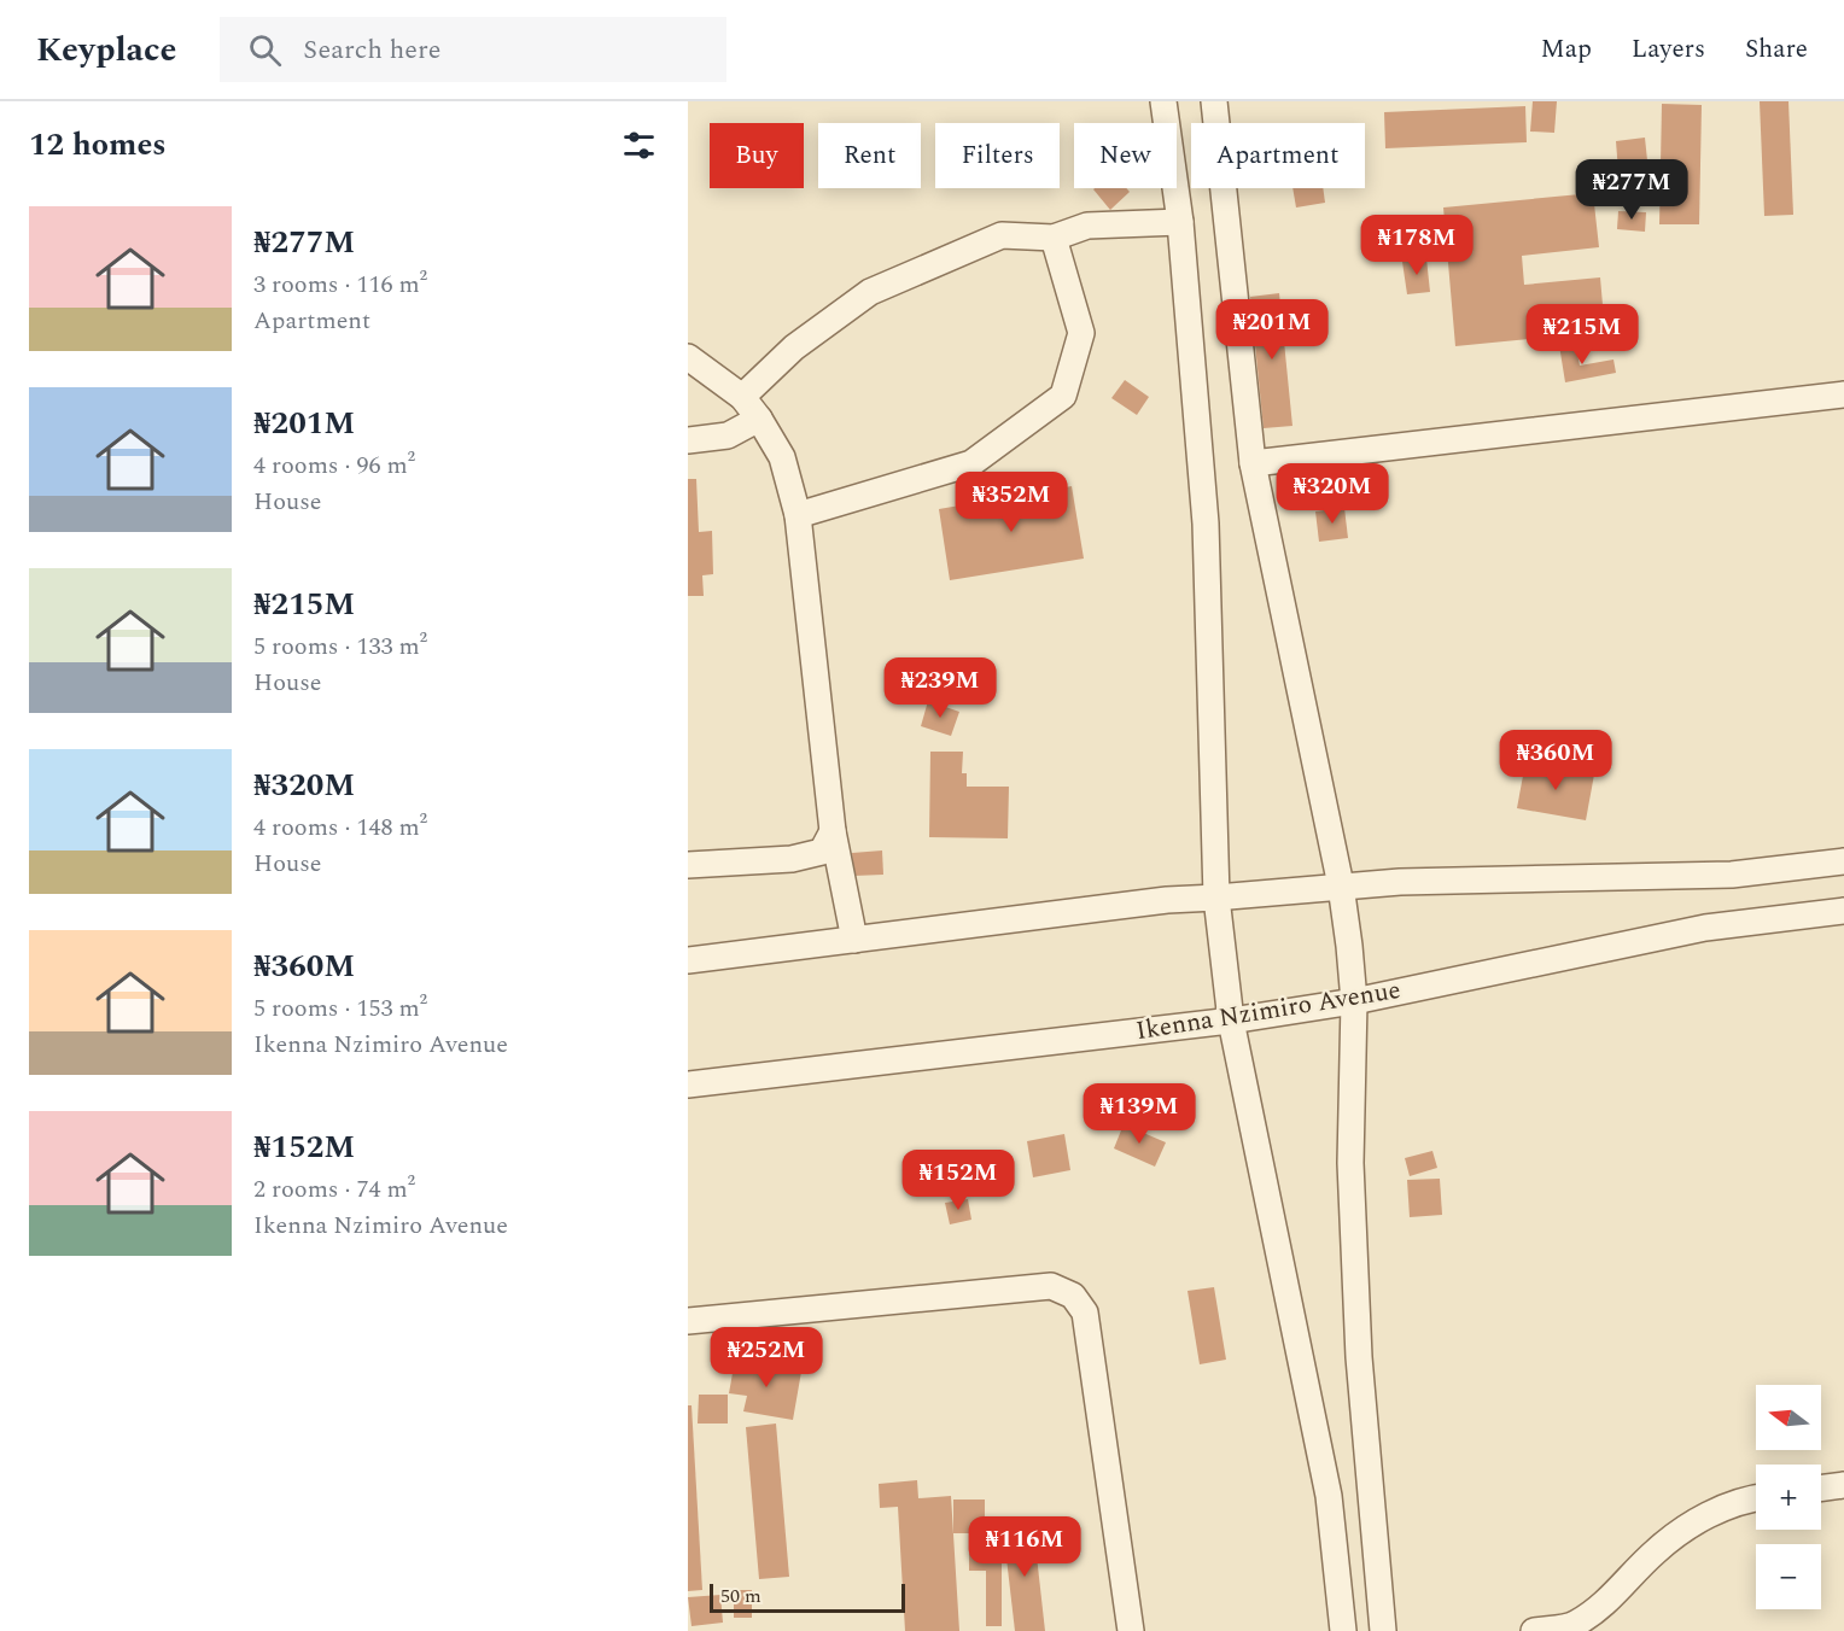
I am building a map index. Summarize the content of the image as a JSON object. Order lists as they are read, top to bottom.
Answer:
{
  "streets": {
    "street": ["Ikenna Nzimiro Avenue"]
  },
  "scale_bar": "50 m",
  "north": "left",
  "page": {
    "header": "Keyplace",
    "search": "Search here",
    "nav": ["Map", "Layers", "Share"],
    "heading": "12 homes",
    "chip": [
      "Buy",
      "Rent",
      "Filters",
      "New",
      "Apartment"
    ],
    "price": [
      "₦277M",
      "₦178M",
      "₦201M",
      "₦215M",
      "₦320M",
      "₦352M",
      "₦239M",
      "₦360M",
      "₦139M",
      "₦152M",
      "₦252M",
      "₦116M"
    ],
    "list": [
      {
        "name": "₦277M",
        "note": "3 rooms · 116 m² · Apartment"
      },
      {
        "name": "₦201M",
        "note": "4 rooms · 96 m² · House"
      },
      {
        "name": "₦215M",
        "note": "5 rooms · 133 m² · House"
      },
      {
        "name": "₦320M",
        "note": "4 rooms · 148 m² · House"
      },
      {
        "name": "₦360M",
        "note": "5 rooms · 153 m² · Ikenna Nzimiro Avenue"
      },
      {
        "name": "₦152M",
        "note": "2 rooms · 74 m² · Ikenna Nzimiro Avenue"
      }
    ],
    "map_buttons": ["+", "−"],
    "scale": "50 m"
  }
}
